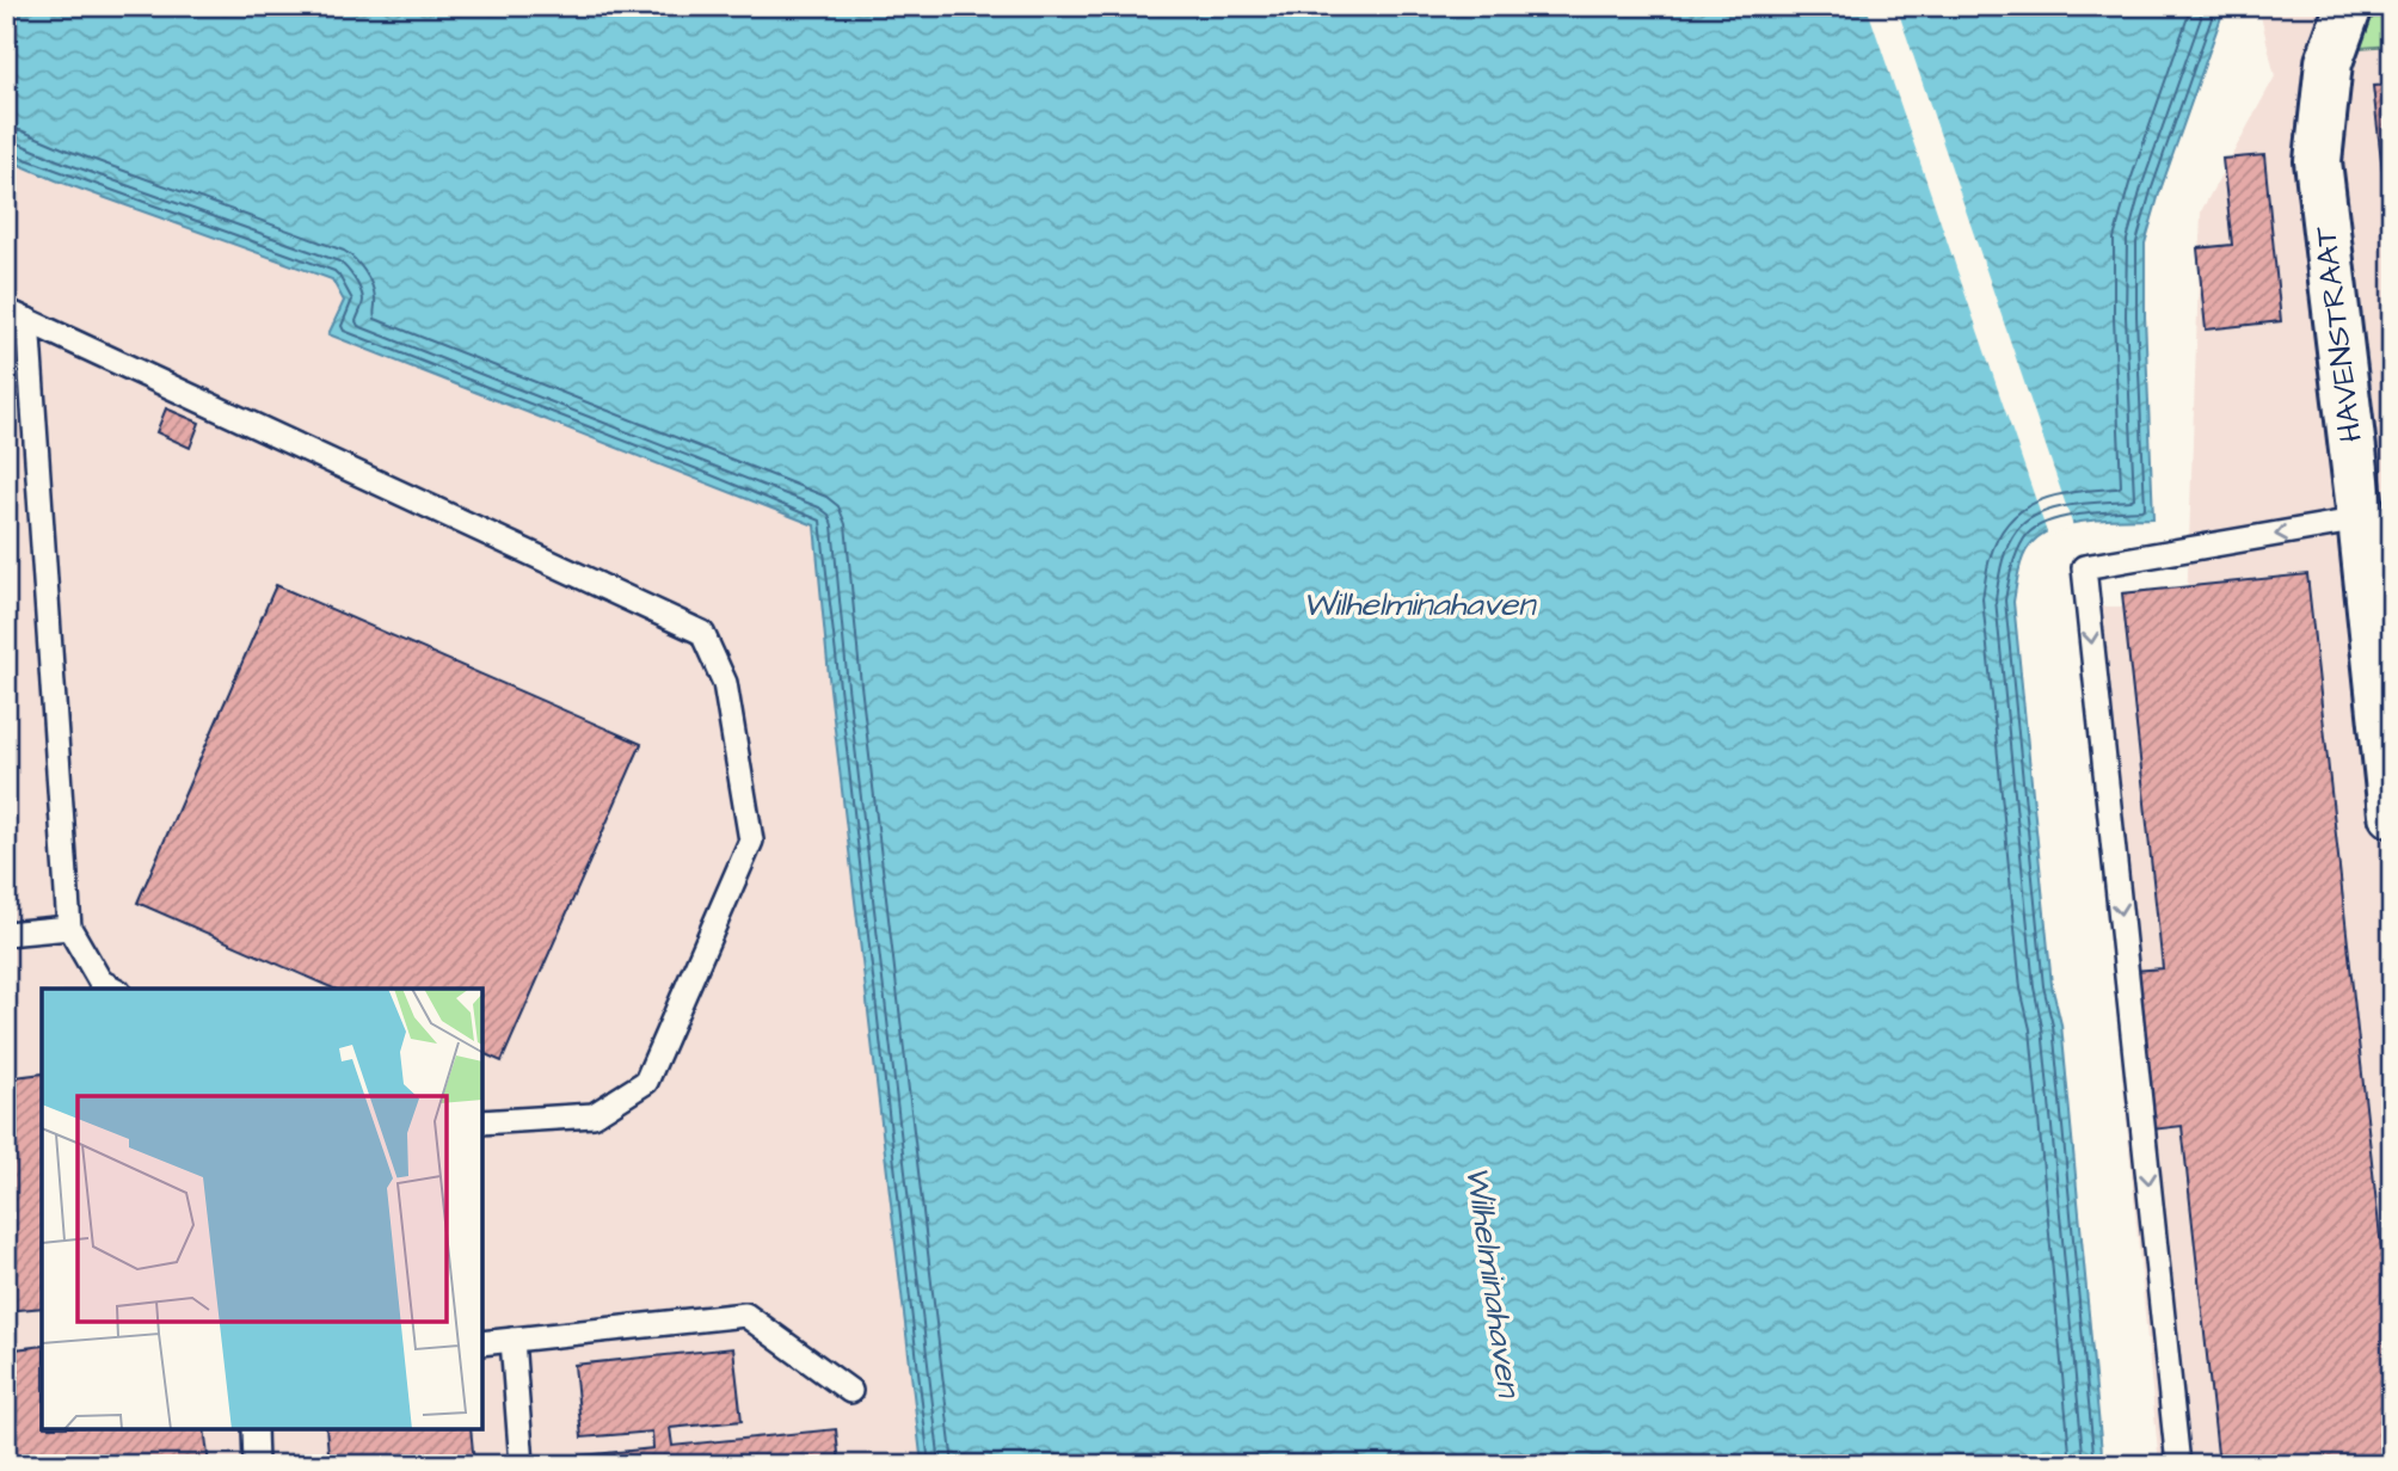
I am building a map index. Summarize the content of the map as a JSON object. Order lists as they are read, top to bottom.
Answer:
{
  "streets": {
    "street": ["HAVENSTRAAT"]
  },
  "water": ["Wilhelminahaven"]
}
